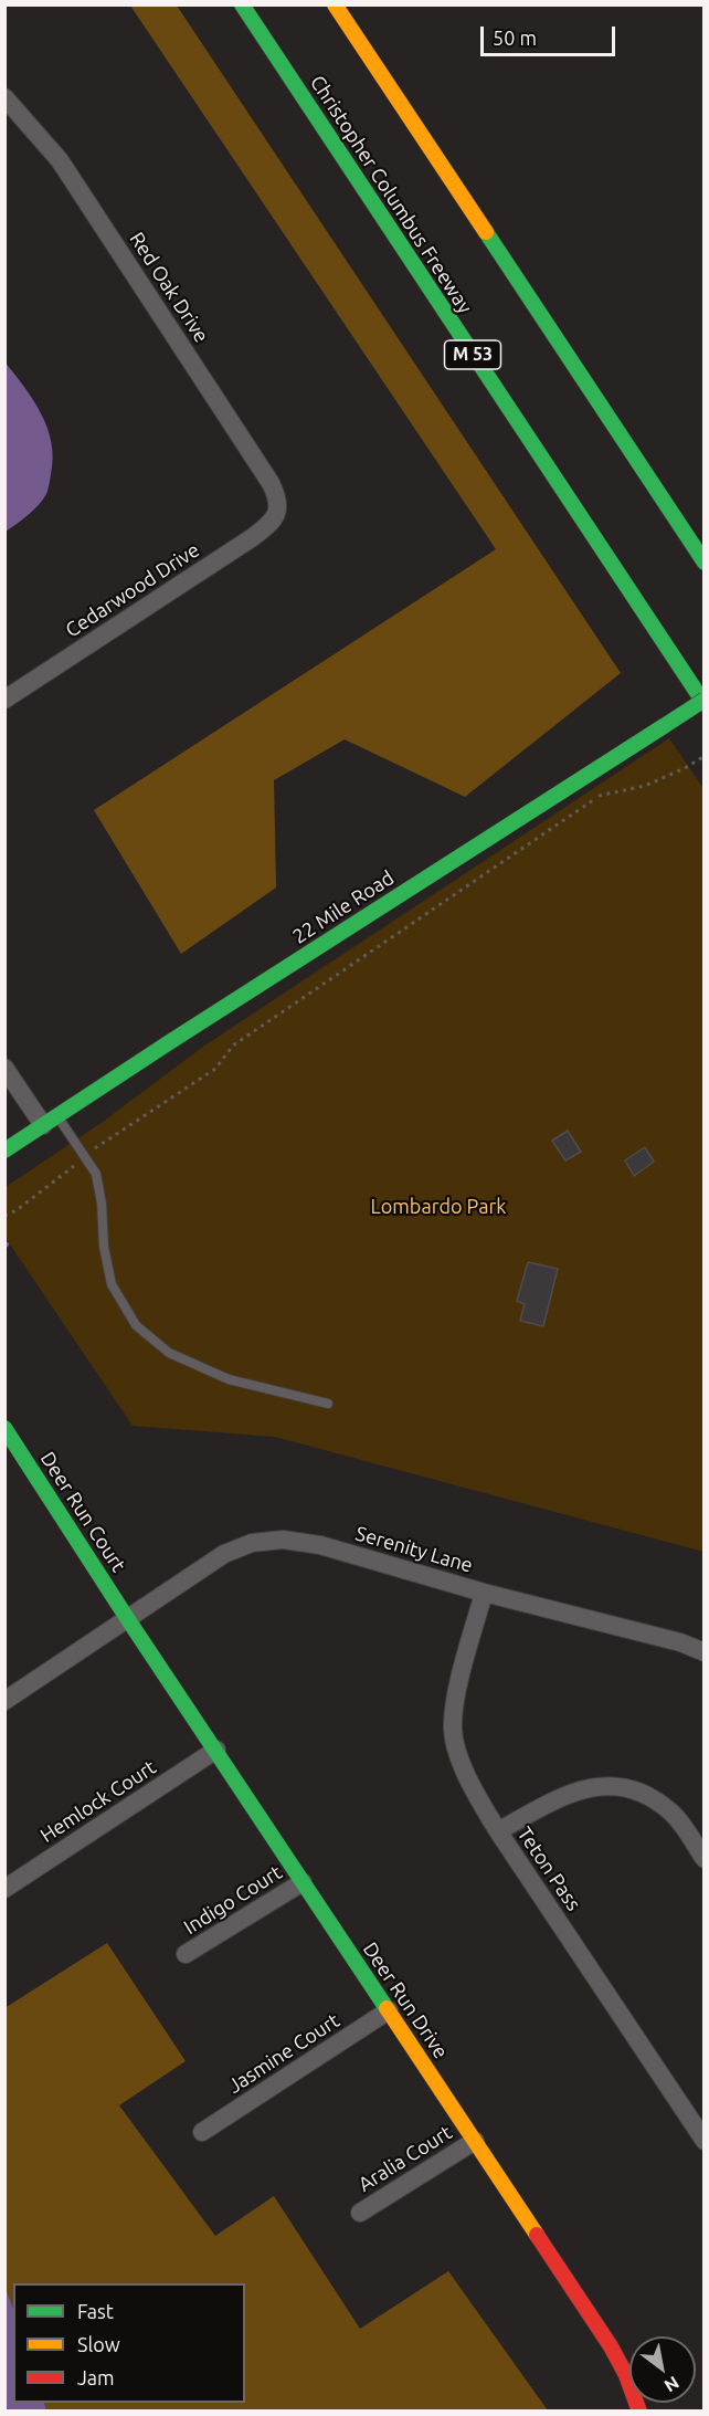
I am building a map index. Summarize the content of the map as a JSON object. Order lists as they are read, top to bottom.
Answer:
{
  "streets": {
    "main road": [
      "Christopher Columbus Freeway",
      "M 53",
      "22 Mile Road",
      "Deer Run Court",
      "Deer Run Drive"
    ],
    "street": [
      "Red Oak Drive",
      "Cedarwood Drive",
      "Serenity Lane",
      "Hemlock Court",
      "Teton Pass",
      "Indigo Court",
      "Jasmine Court",
      "Aralia Court"
    ]
  },
  "crossings": [
    ["Christopher Columbus Freeway", "22 Mile Road"],
    ["Red Oak Drive", "Cedarwood Drive"],
    ["Deer Run Court", "Serenity Lane"],
    ["Deer Run Court", "Deer Run Drive"],
    ["Serenity Lane", "Teton Pass"],
    ["Serenity Lane", "Deer Run Drive"],
    ["Hemlock Court", "Deer Run Drive"],
    ["Indigo Court", "Deer Run Drive"],
    ["Deer Run Drive", "Jasmine Court"],
    ["Deer Run Drive", "Aralia Court"]
  ],
  "parks": ["Lombardo Park"],
  "legend": ["Fast", "Slow", "Jam"],
  "scale_bar": "50 m",
  "north": "bottom right"
}
